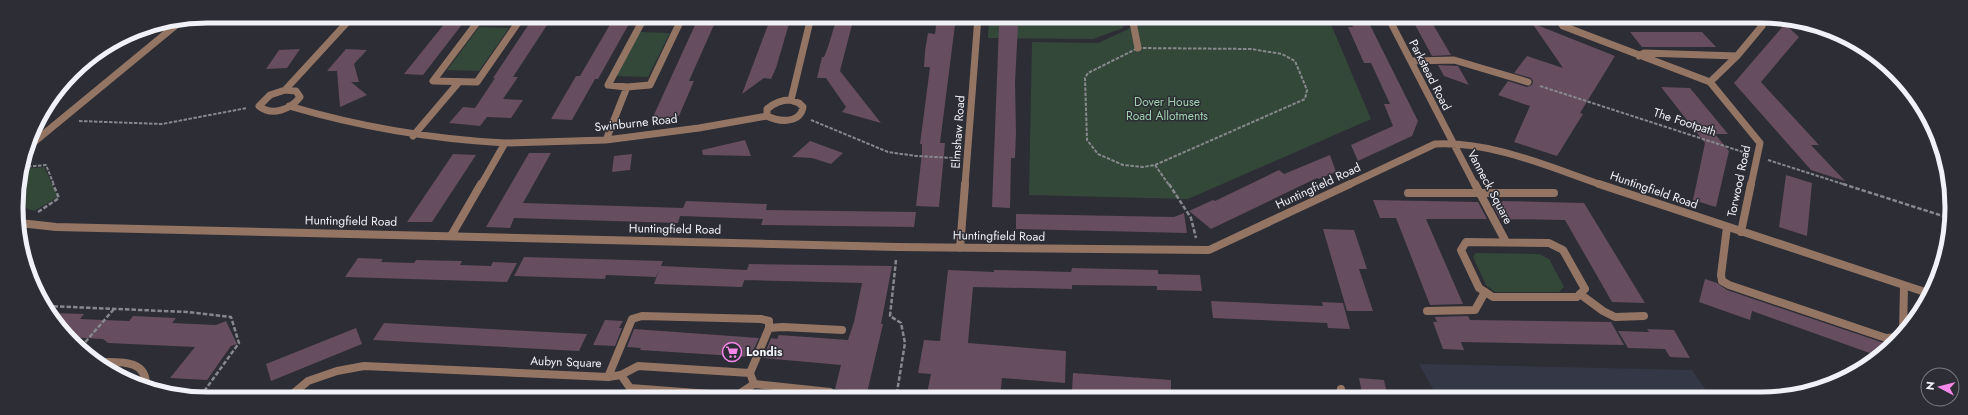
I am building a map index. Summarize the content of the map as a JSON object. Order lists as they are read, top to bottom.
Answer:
{
  "streets": {
    "street": [
      "Parkstead Road",
      "Swinburne Road",
      "Elmshaw Road",
      "Torwood Road",
      "Huntingfield Road",
      "Vanneck Square",
      "Aubyn Square"
    ],
    "path": ["The Footpath"]
  },
  "crossings": [
    ["Parkstead Road", "Huntingfield Road"],
    ["Parkstead Road", "Vanneck Square"],
    ["The Footpath", "Torwood Road"],
    ["Elmshaw Road", "Huntingfield Road"],
    ["Torwood Road", "Huntingfield Road"],
    ["Huntingfield Road", "Vanneck Square"]
  ],
  "parks": ["Dover House Road Allotments"],
  "places": {
    "supermarket": ["Londis"]
  },
  "north": "left"
}
